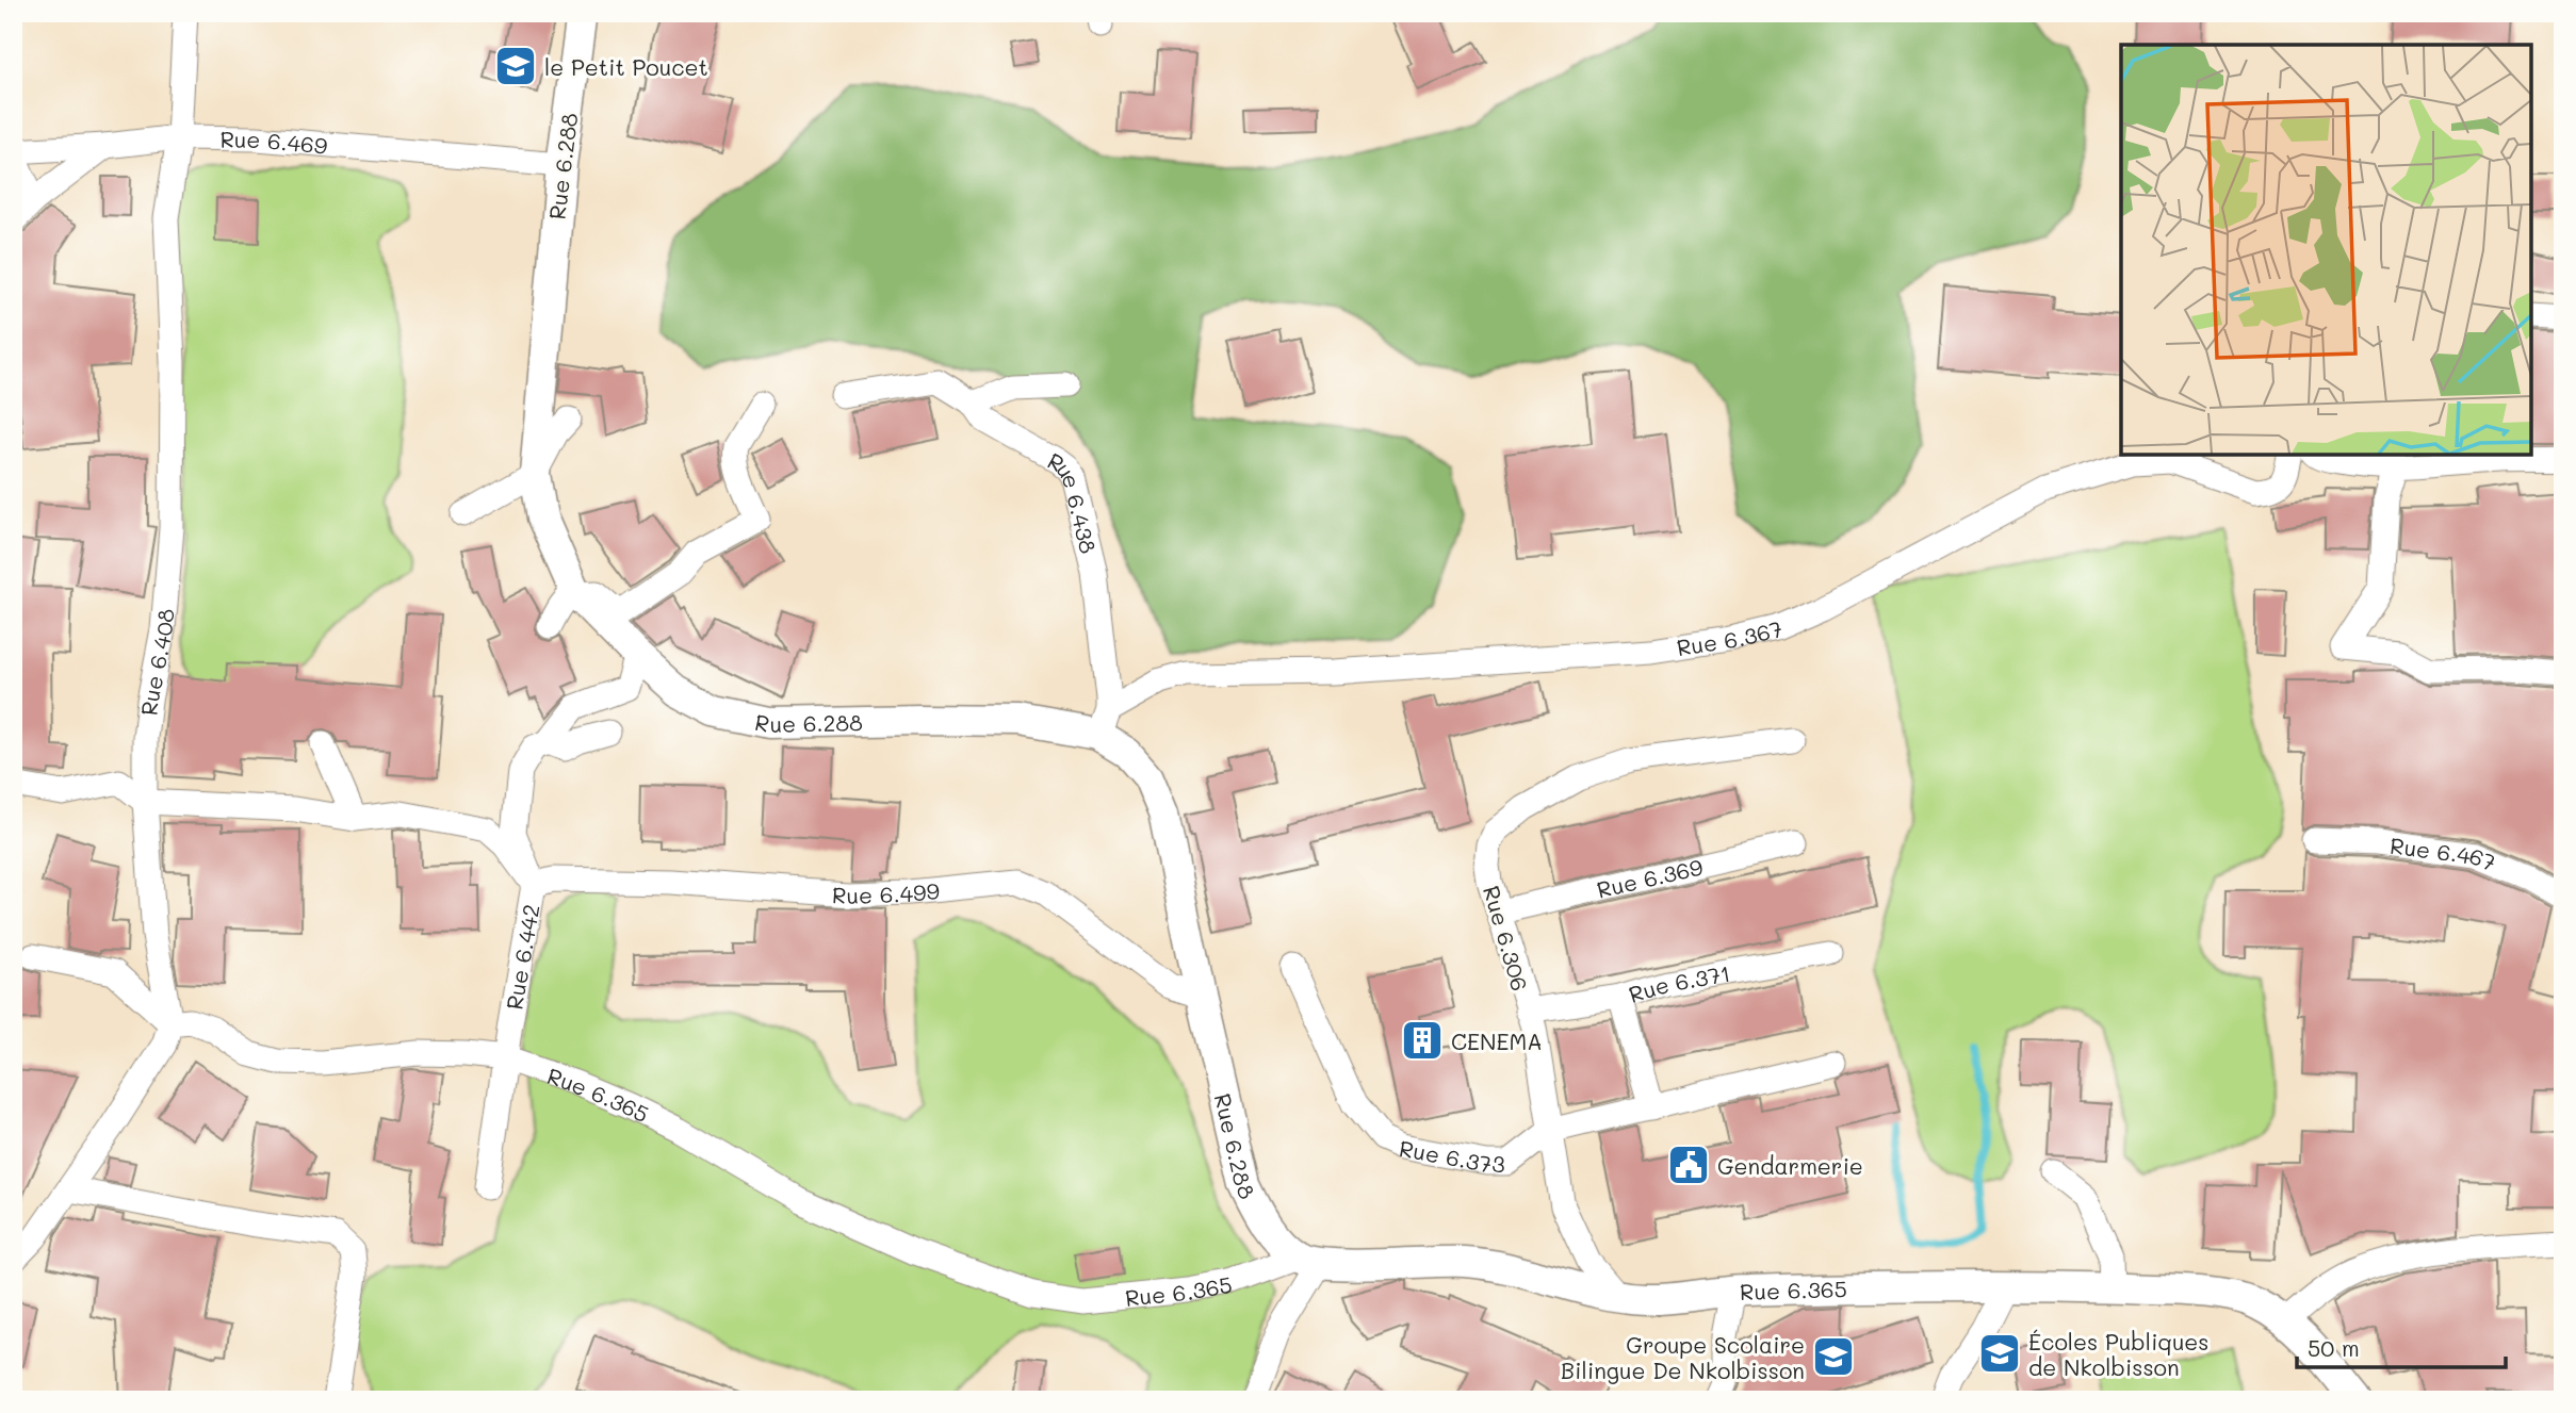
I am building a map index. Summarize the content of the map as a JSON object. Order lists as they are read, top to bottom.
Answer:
{
  "streets": {
    "street": [
      "Rue 6.469",
      "Rue 6.288",
      "Rue 6.438",
      "Rue 6.367",
      "Rue 6.408",
      "Rue 6.467",
      "Rue 6.369",
      "Rue 6.499",
      "Rue 6.306",
      "Rue 6.442",
      "Rue 6.371",
      "Rue 6.365",
      "Rue 6.373"
    ]
  },
  "crossings": [
    ["Rue 6.469", "Rue 6.288"],
    ["Rue 6.469", "Rue 6.408"],
    ["Rue 6.288", "Rue 6.438"],
    ["Rue 6.288", "Rue 6.367"],
    ["Rue 6.288", "Rue 6.499"],
    ["Rue 6.288", "Rue 6.442"],
    ["Rue 6.288", "Rue 6.365"],
    ["Rue 6.438", "Rue 6.367"],
    ["Rue 6.408", "Rue 6.365"],
    ["Rue 6.369", "Rue 6.306"],
    ["Rue 6.499", "Rue 6.442"],
    ["Rue 6.306", "Rue 6.371"],
    ["Rue 6.306", "Rue 6.365"],
    ["Rue 6.306", "Rue 6.373"],
    ["Rue 6.442", "Rue 6.365"]
  ],
  "places": {
    "school or university": ["le Petit Poucet", "Écoles Publiques de Nkolbisson", "Groupe Scolaire Bilingue De Nkolbisson"],
    "building": ["CENEMA"],
    "public building": ["Gendarmerie"]
  },
  "scale_bar": "50 m"
}
